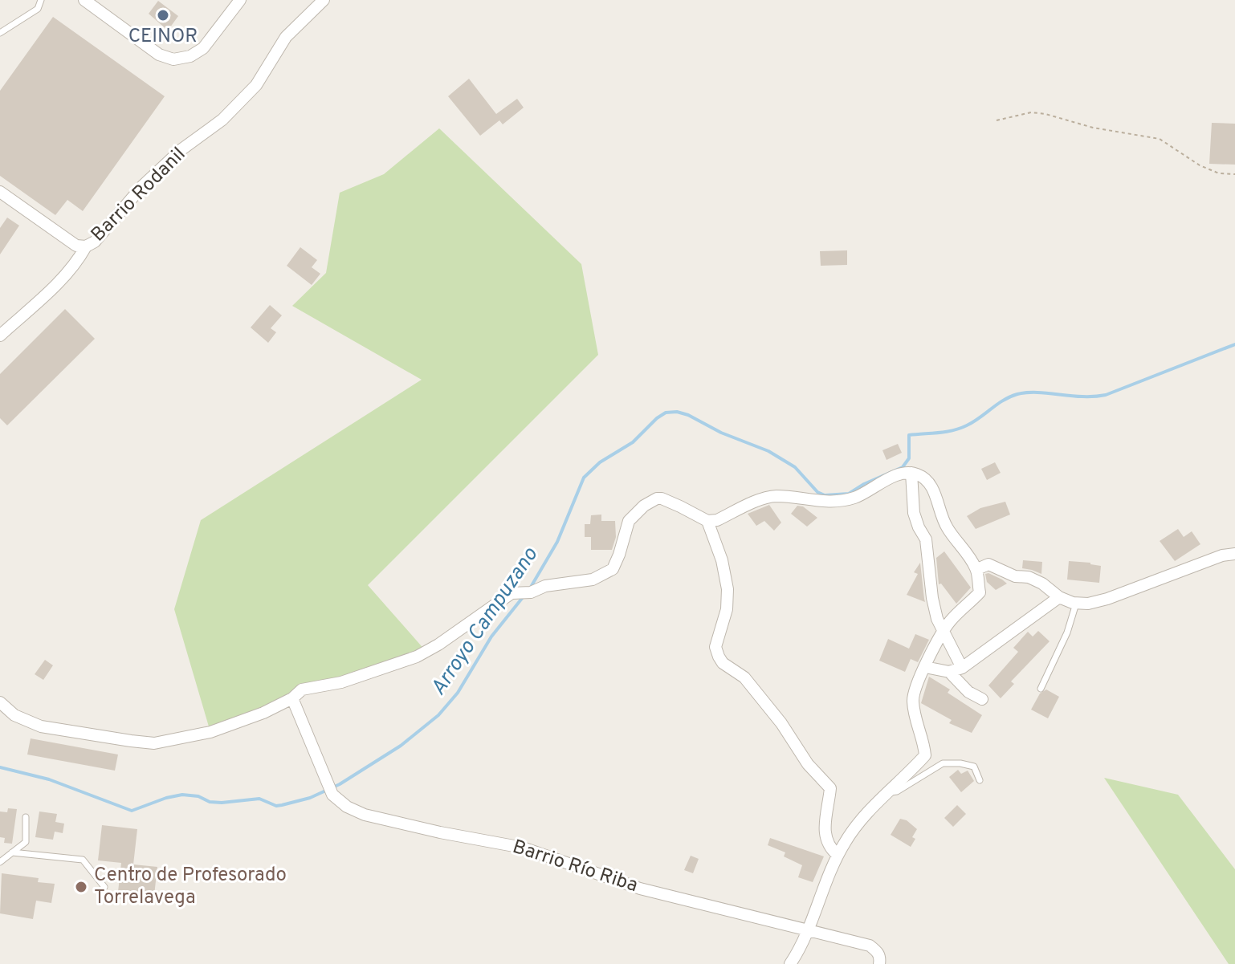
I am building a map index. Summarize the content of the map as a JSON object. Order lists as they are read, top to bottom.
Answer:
{
  "streets": {
    "street": ["Barrio Rodanil", "Barrio Río Riba"]
  },
  "water": ["Arroyo Campuzano"],
  "places": ["CEINOR", "Centro de Profesorado Torrelavega"]
}
